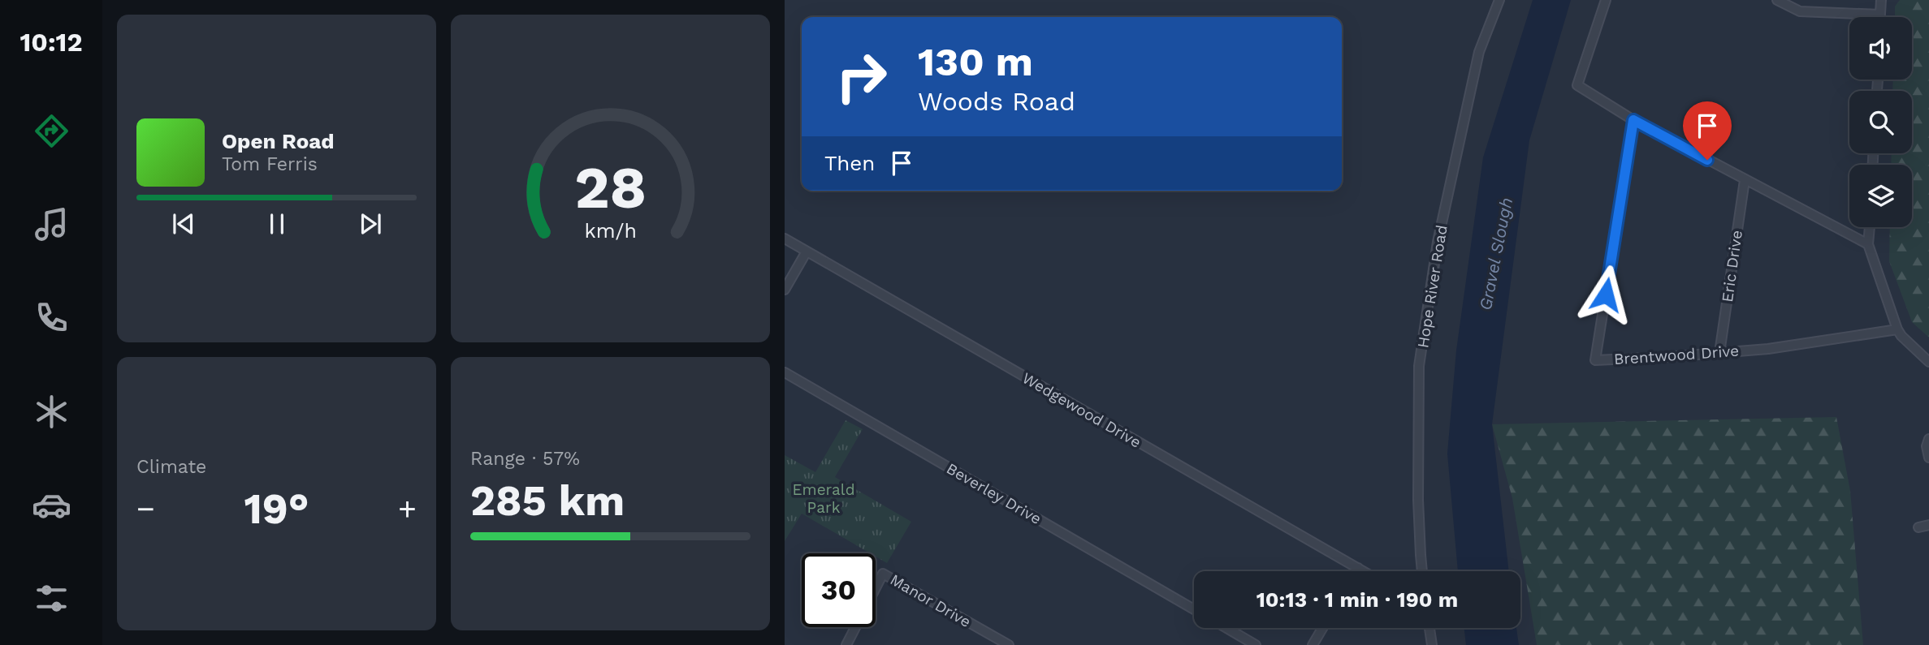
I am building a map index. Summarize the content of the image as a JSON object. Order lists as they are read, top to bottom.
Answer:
{
  "streets": {
    "street": [
      "Eric Drive",
      "Hope River Road",
      "Brentwood Drive",
      "Wedgewood Drive",
      "Beverley Drive",
      "Manor Drive"
    ]
  },
  "crossings": [
    ["Eric Drive", "Brentwood Drive"]
  ],
  "water": ["Gravel Slough"],
  "parks": ["Emerald Park"],
  "page": {
    "tabs": "10:12",
    "turn": ["130 m", "Woods Road"],
    "song": ["Open Road", "Tom Ferris"],
    "then": "Then",
    "tile": [
      "Climate",
      ["Range · 57%", "285 km"]
    ],
    "heat": ["−", "19°", "+"],
    "limit": "30",
    "trip": "10:13 · 1 min · 190 m",
    "gauge": ["28", "km/h"]
  }
}
